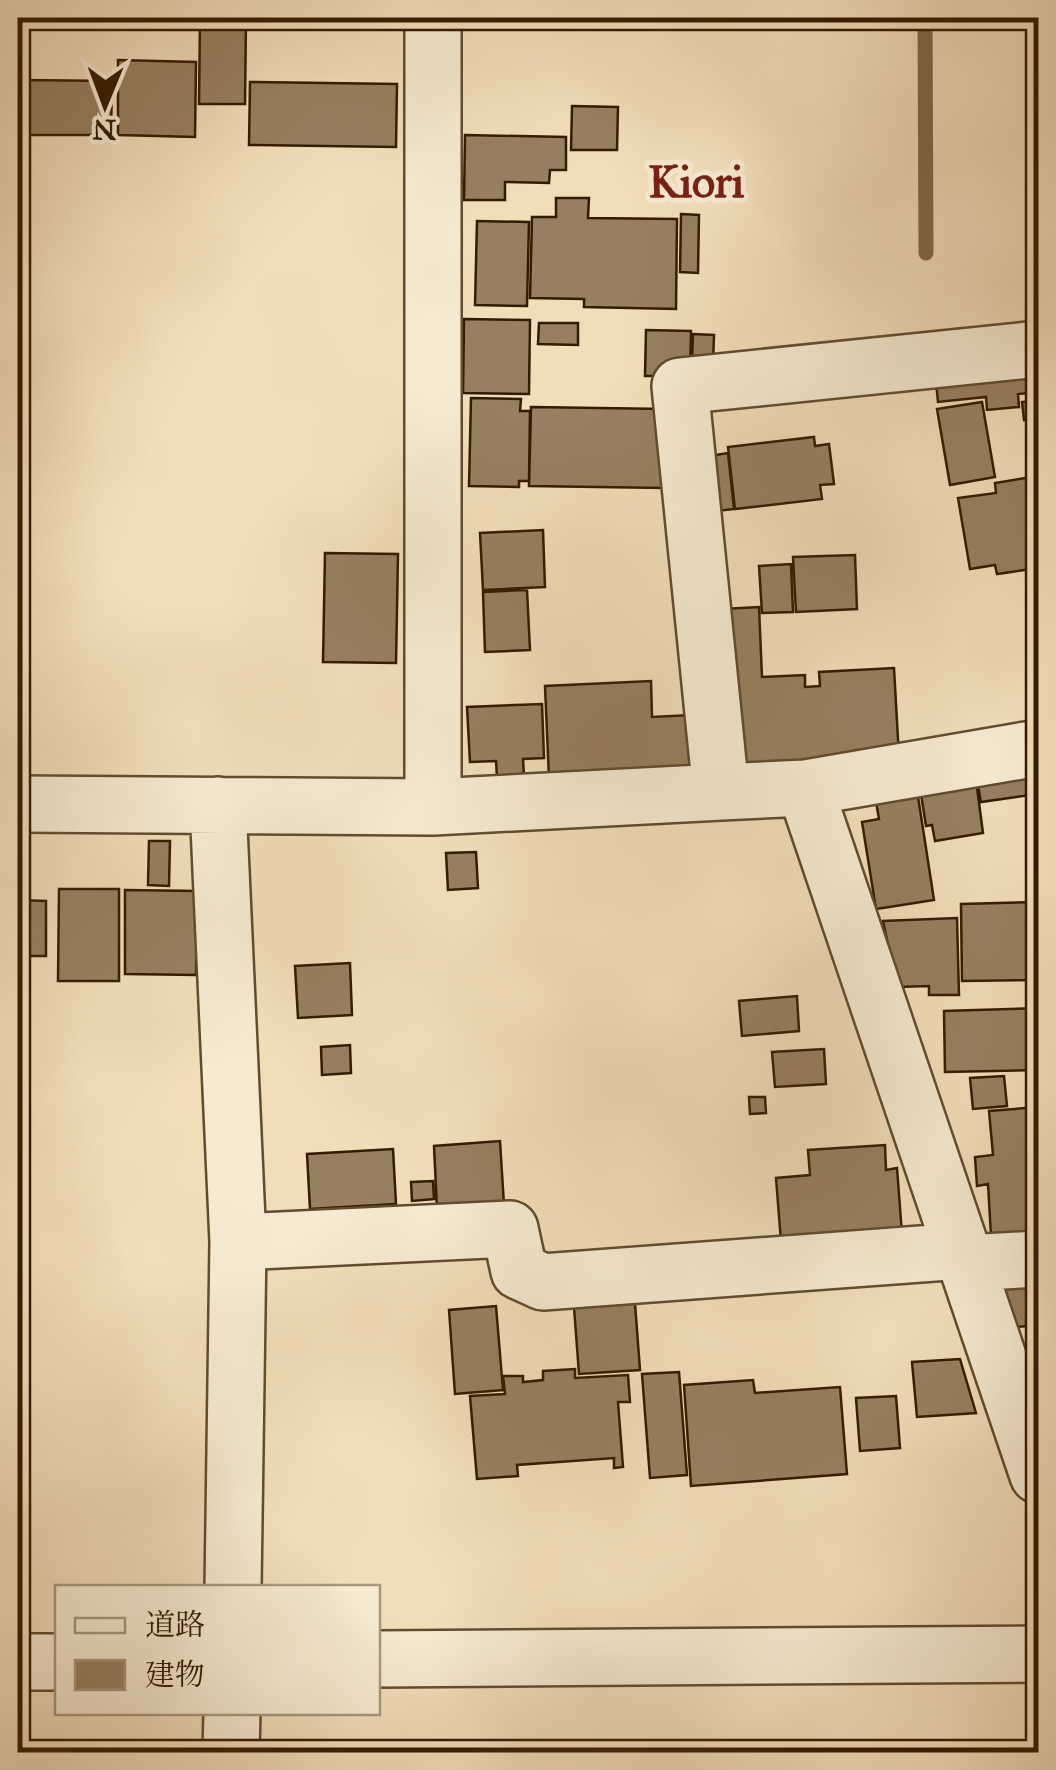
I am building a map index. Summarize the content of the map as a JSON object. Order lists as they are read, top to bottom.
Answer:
{
  "districts": ["Kiori"],
  "legend": ["道路", "建物"],
  "north": "bottom"
}
